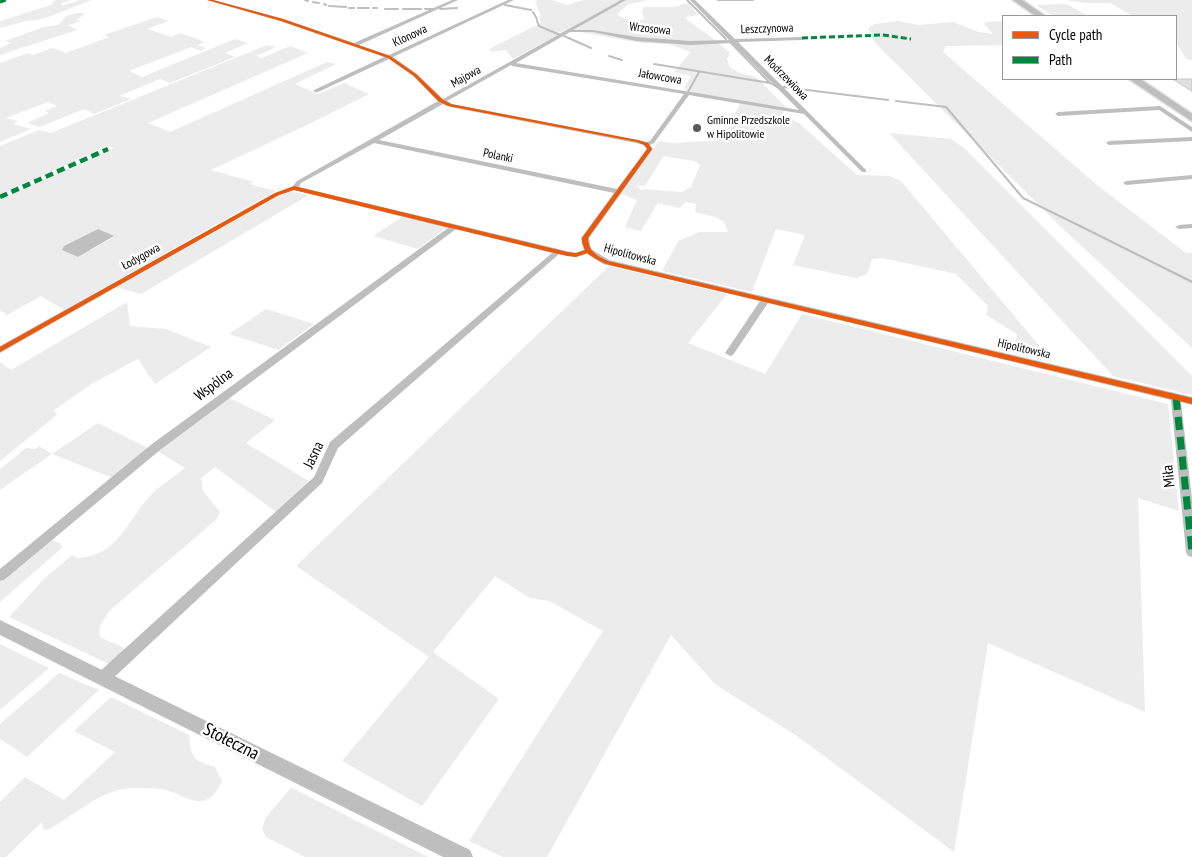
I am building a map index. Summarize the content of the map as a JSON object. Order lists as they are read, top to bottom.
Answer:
{
  "streets": {
    "street": [
      "Wrzosowa",
      "Leszczynowa",
      "Klonowa",
      "Majowa",
      "Jałowcowa",
      "Modrzewiowa",
      "Polanki",
      "Hipolitowska",
      "Łodygowa",
      "Wspólna",
      "Jasna",
      "Miła",
      "Stołeczna"
    ]
  },
  "crossings": [
    ["Wrzosowa", "Leszczynowa"],
    ["Wrzosowa", "Majowa"],
    ["Wrzosowa", "Modrzewiowa"],
    ["Leszczynowa", "Modrzewiowa"],
    ["Majowa", "Jałowcowa"],
    ["Majowa", "Polanki"],
    ["Majowa", "Łodygowa"],
    ["Jałowcowa", "Modrzewiowa"],
    ["Polanki", "Hipolitowska"],
    ["Hipolitowska", "Miła"],
    ["Jasna", "Stołeczna"]
  ],
  "places": ["Gminne Przedszkole w Hipolitowie"],
  "legend": ["Cycle path", "Path"]
}
